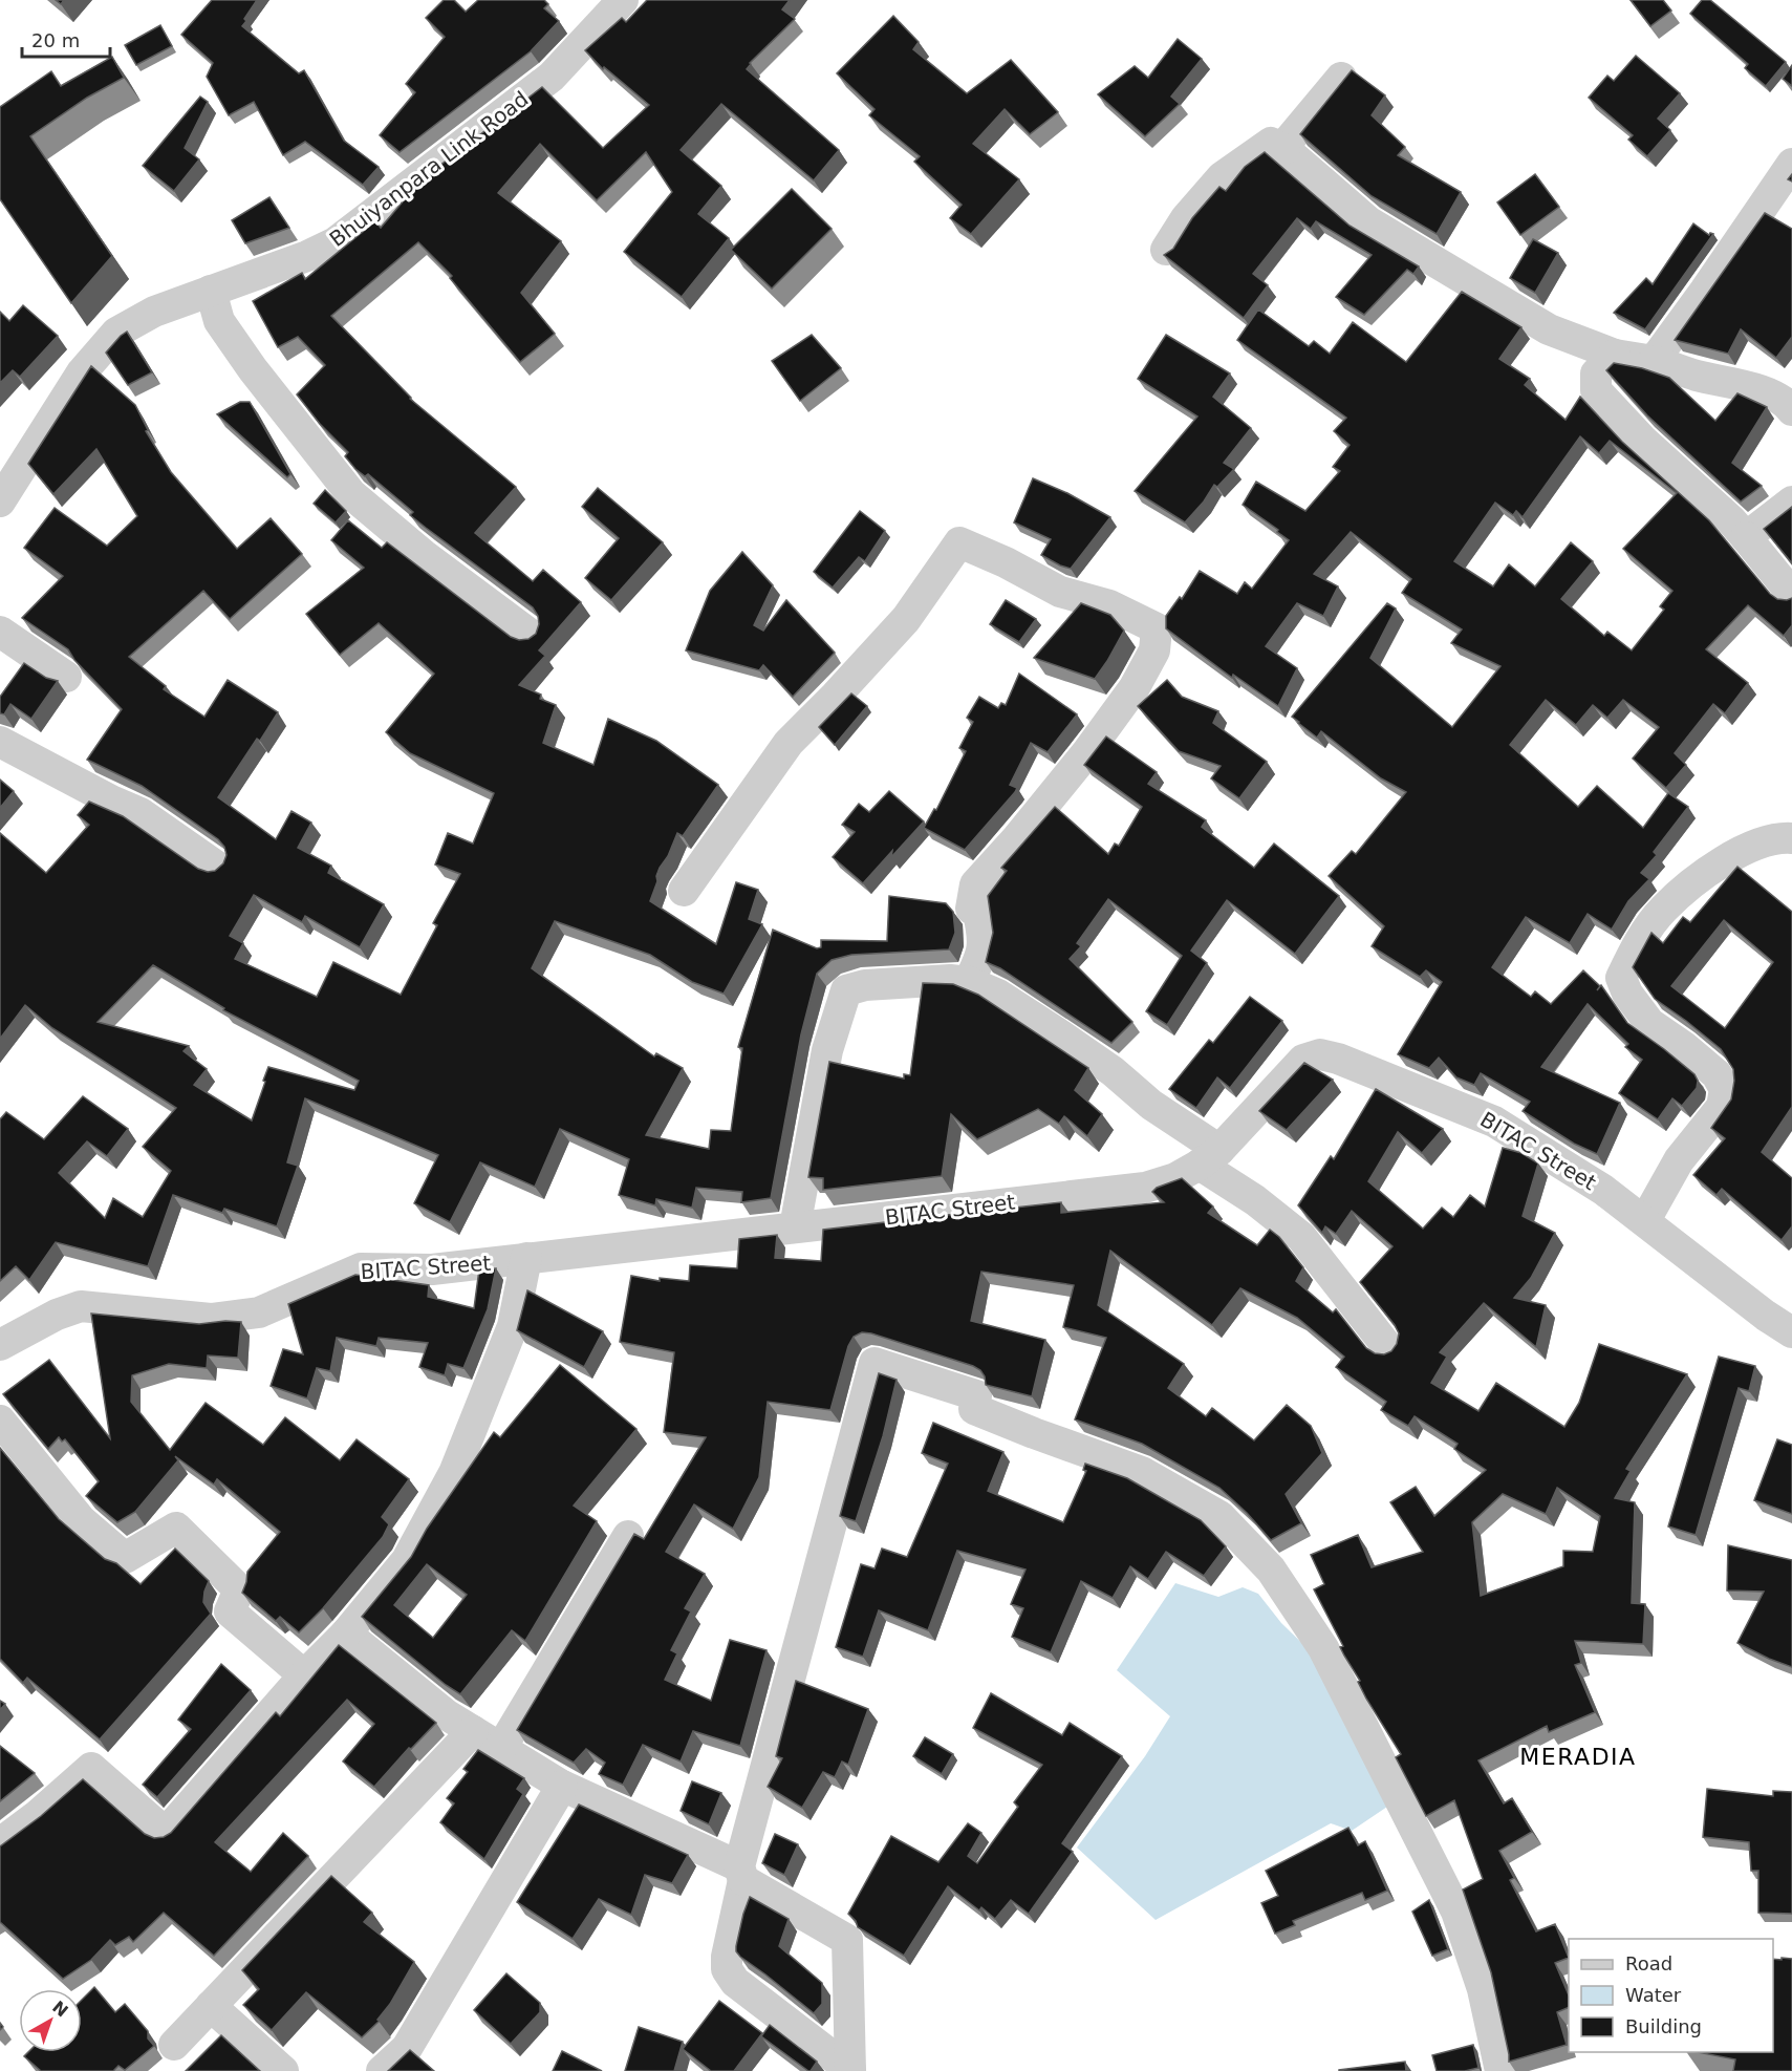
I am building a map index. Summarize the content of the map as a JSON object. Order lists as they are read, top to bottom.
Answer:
{
  "streets": {
    "street": ["Bhuiyanpara Link Road", "BITAC Street"]
  },
  "districts": ["MERADIA"],
  "legend": ["Road", "Water", "Building"],
  "scale_bar": "20 m",
  "north": "top right"
}
